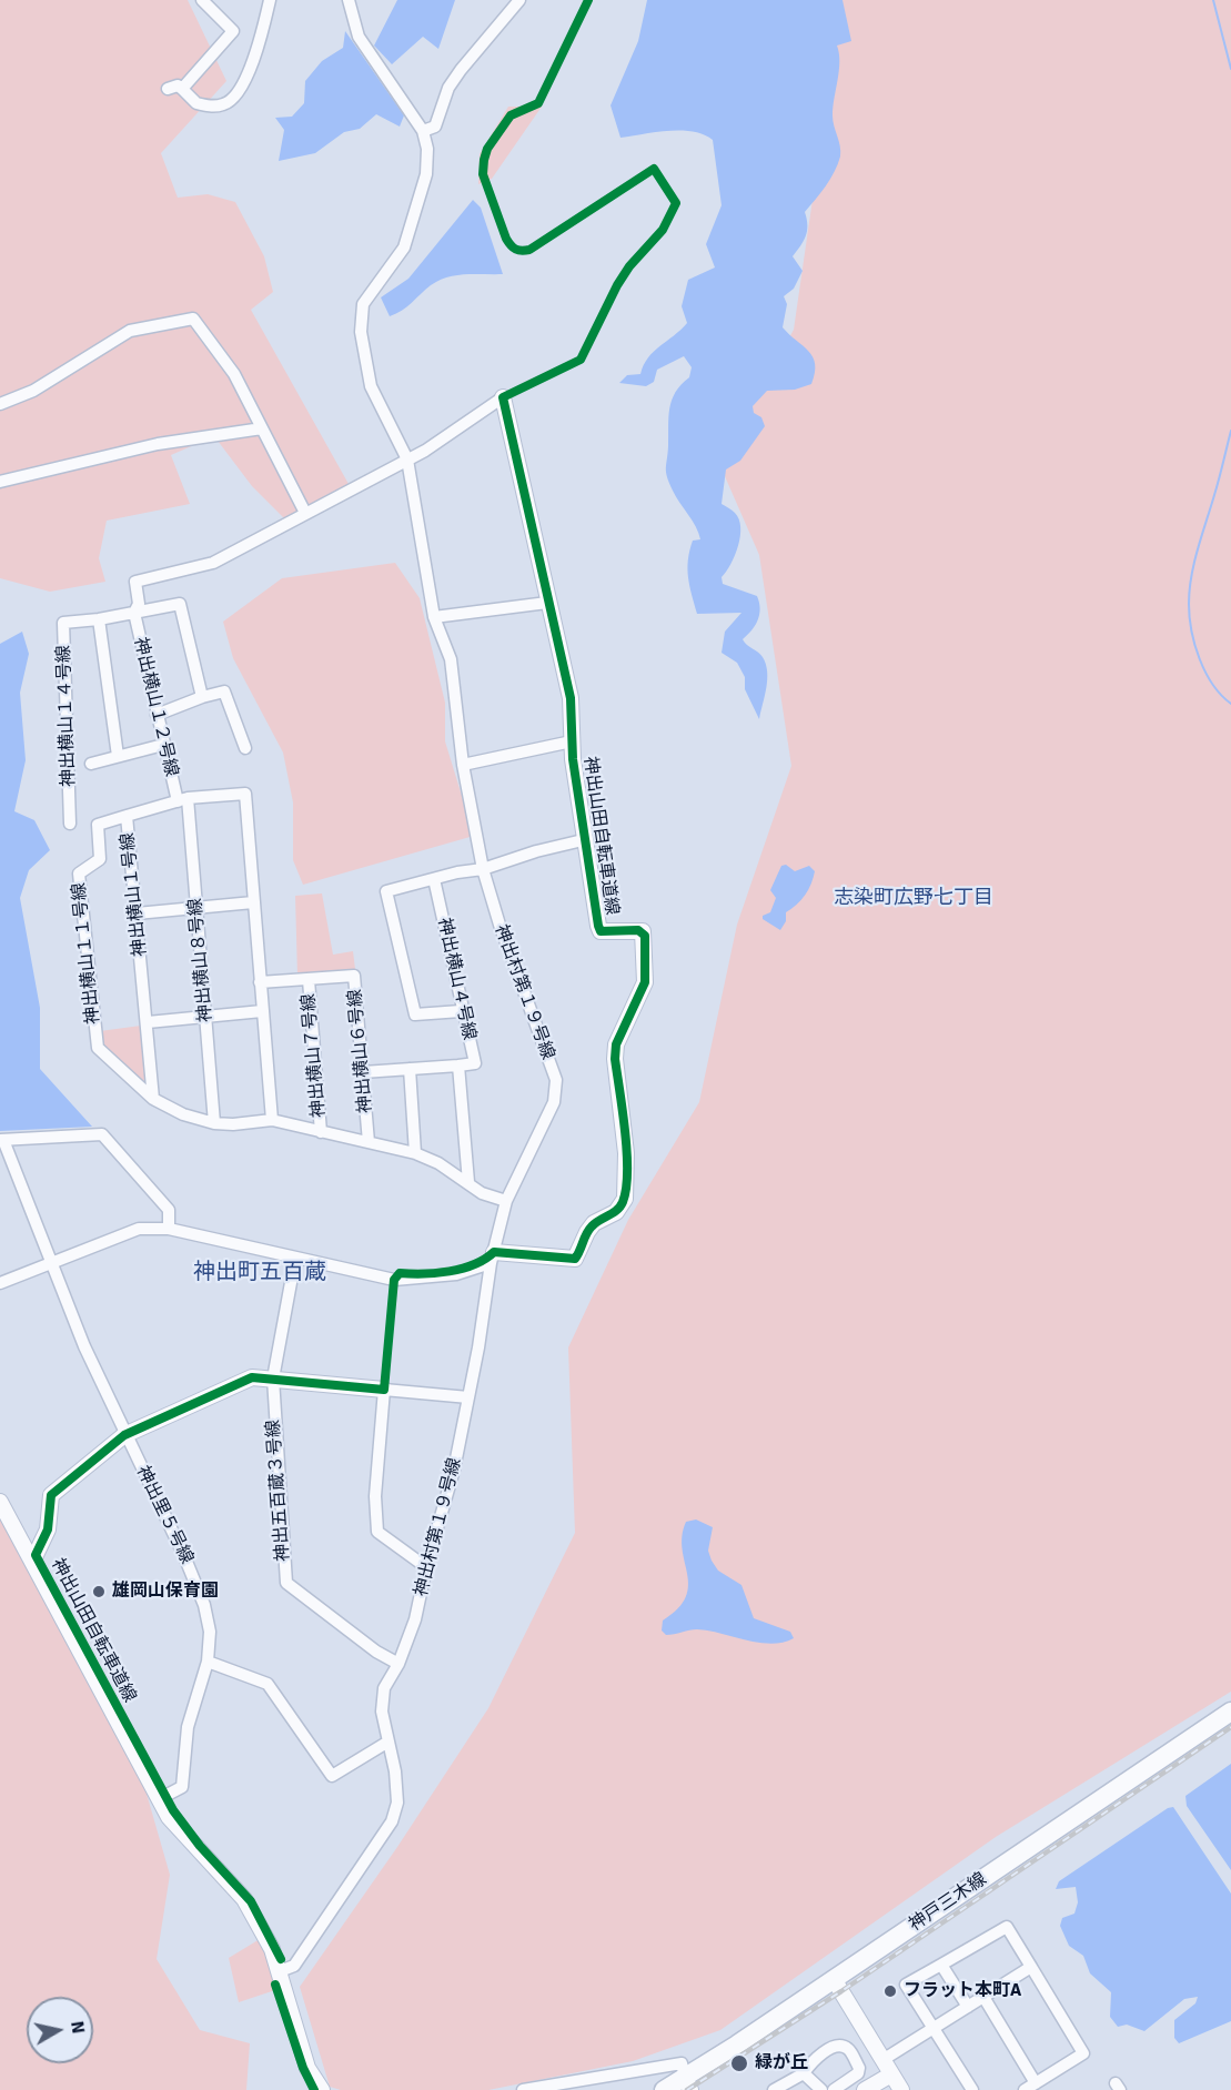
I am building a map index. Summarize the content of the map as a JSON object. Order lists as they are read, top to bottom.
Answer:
{
  "streets": {
    "main road": ["神出山田自転車道線", "神戸三木線"],
    "street": [
      "神出横山１２号線",
      "神出横山１４号線",
      "神出横山１号線",
      "神出横山１１号線",
      "神出横山８号線",
      "神出横山４号線",
      "神出村第１９号線",
      "神出横山６号線",
      "神出横山７号線",
      "神出五百蔵３号線",
      "神出里５号線"
    ]
  },
  "crossings": [
    ["神出横山１２号線", "神出横山１４号線"],
    ["神出横山１２号線", "神出横山１号線"],
    ["神出横山１２号線", "神出横山８号線"],
    ["神出山田自転車道線", "神出村第１９号線"],
    ["神出山田自転車道線", "神出五百蔵３号線"],
    ["神出山田自転車道線", "神出里５号線"],
    ["神出横山１号線", "神出横山１１号線"],
    ["神出横山１号線", "神出横山８号線"],
    ["神出横山１号線", "神出横山６号線"],
    ["神出村第１９号線", "神出五百蔵３号線"],
    ["神出横山６号線", "神出横山７号線"]
  ],
  "districts": ["志染町広野七丁目", "神出町五百蔵"],
  "places": ["雄岡山保育園", "フラット本町A", "緑が丘"],
  "north": "right"
}
